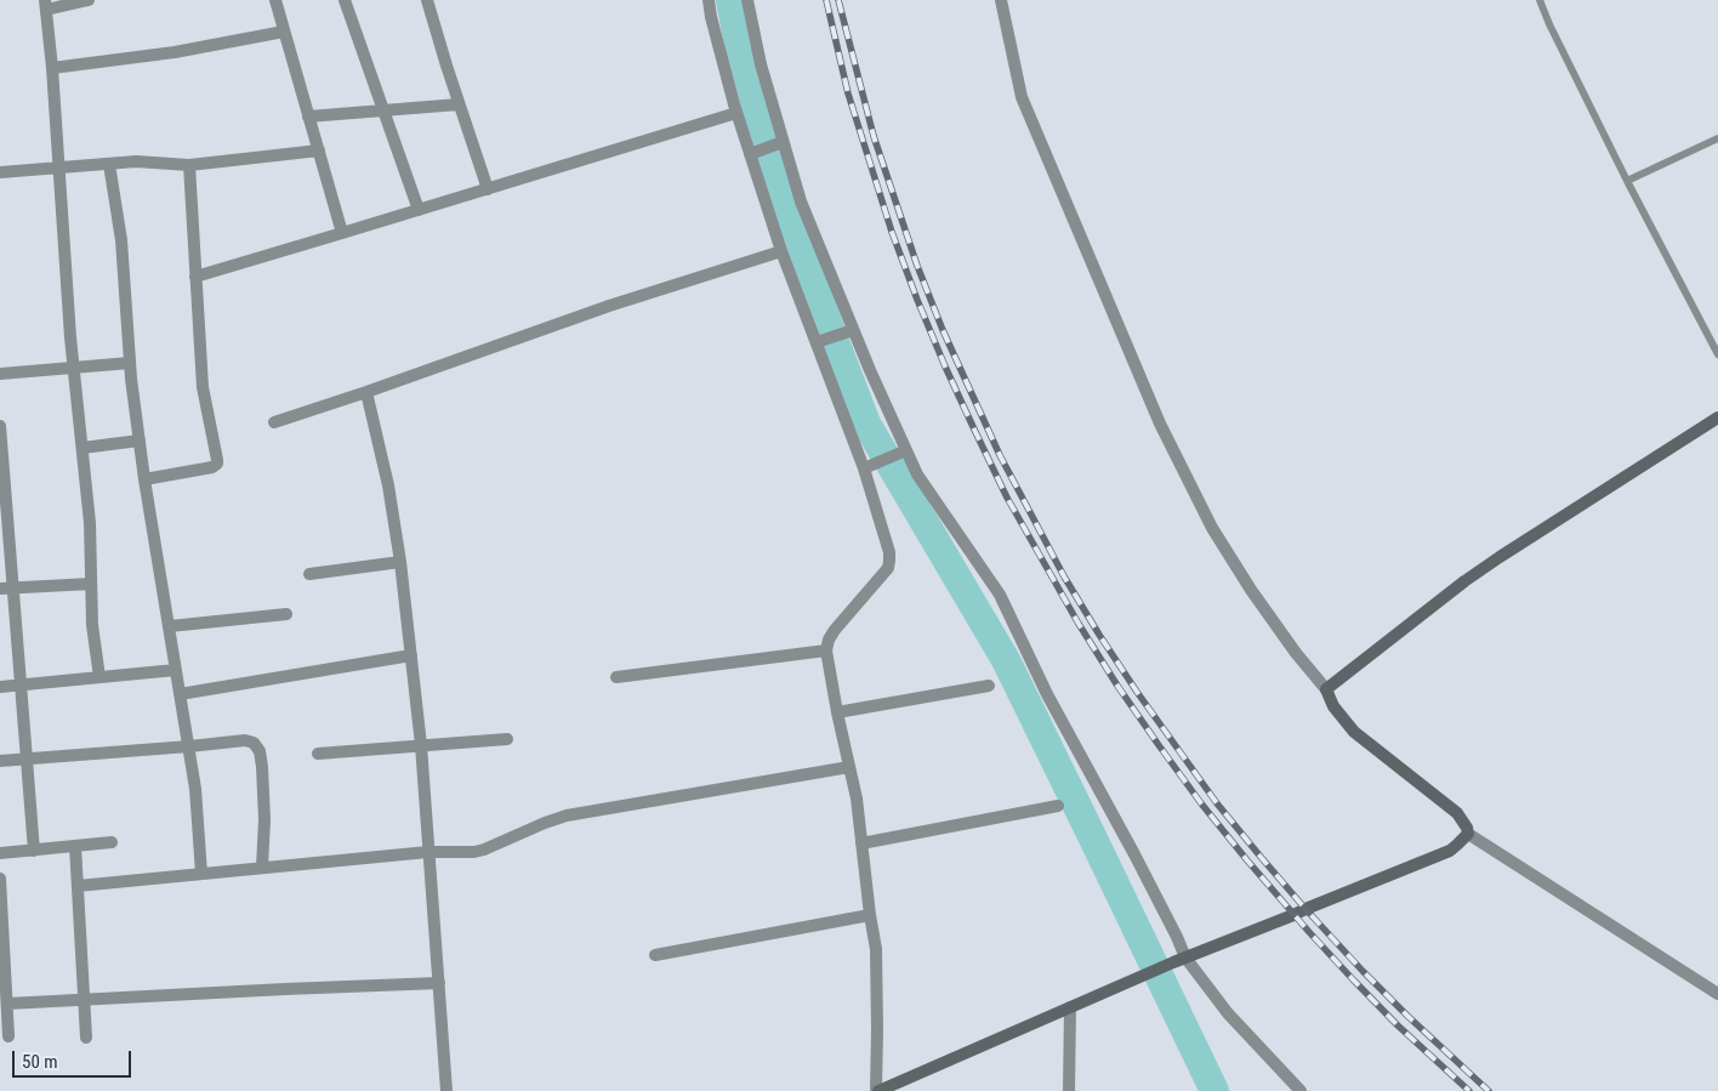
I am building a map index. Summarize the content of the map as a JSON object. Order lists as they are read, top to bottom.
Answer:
{
  "scale_bar": "50 m"
}
